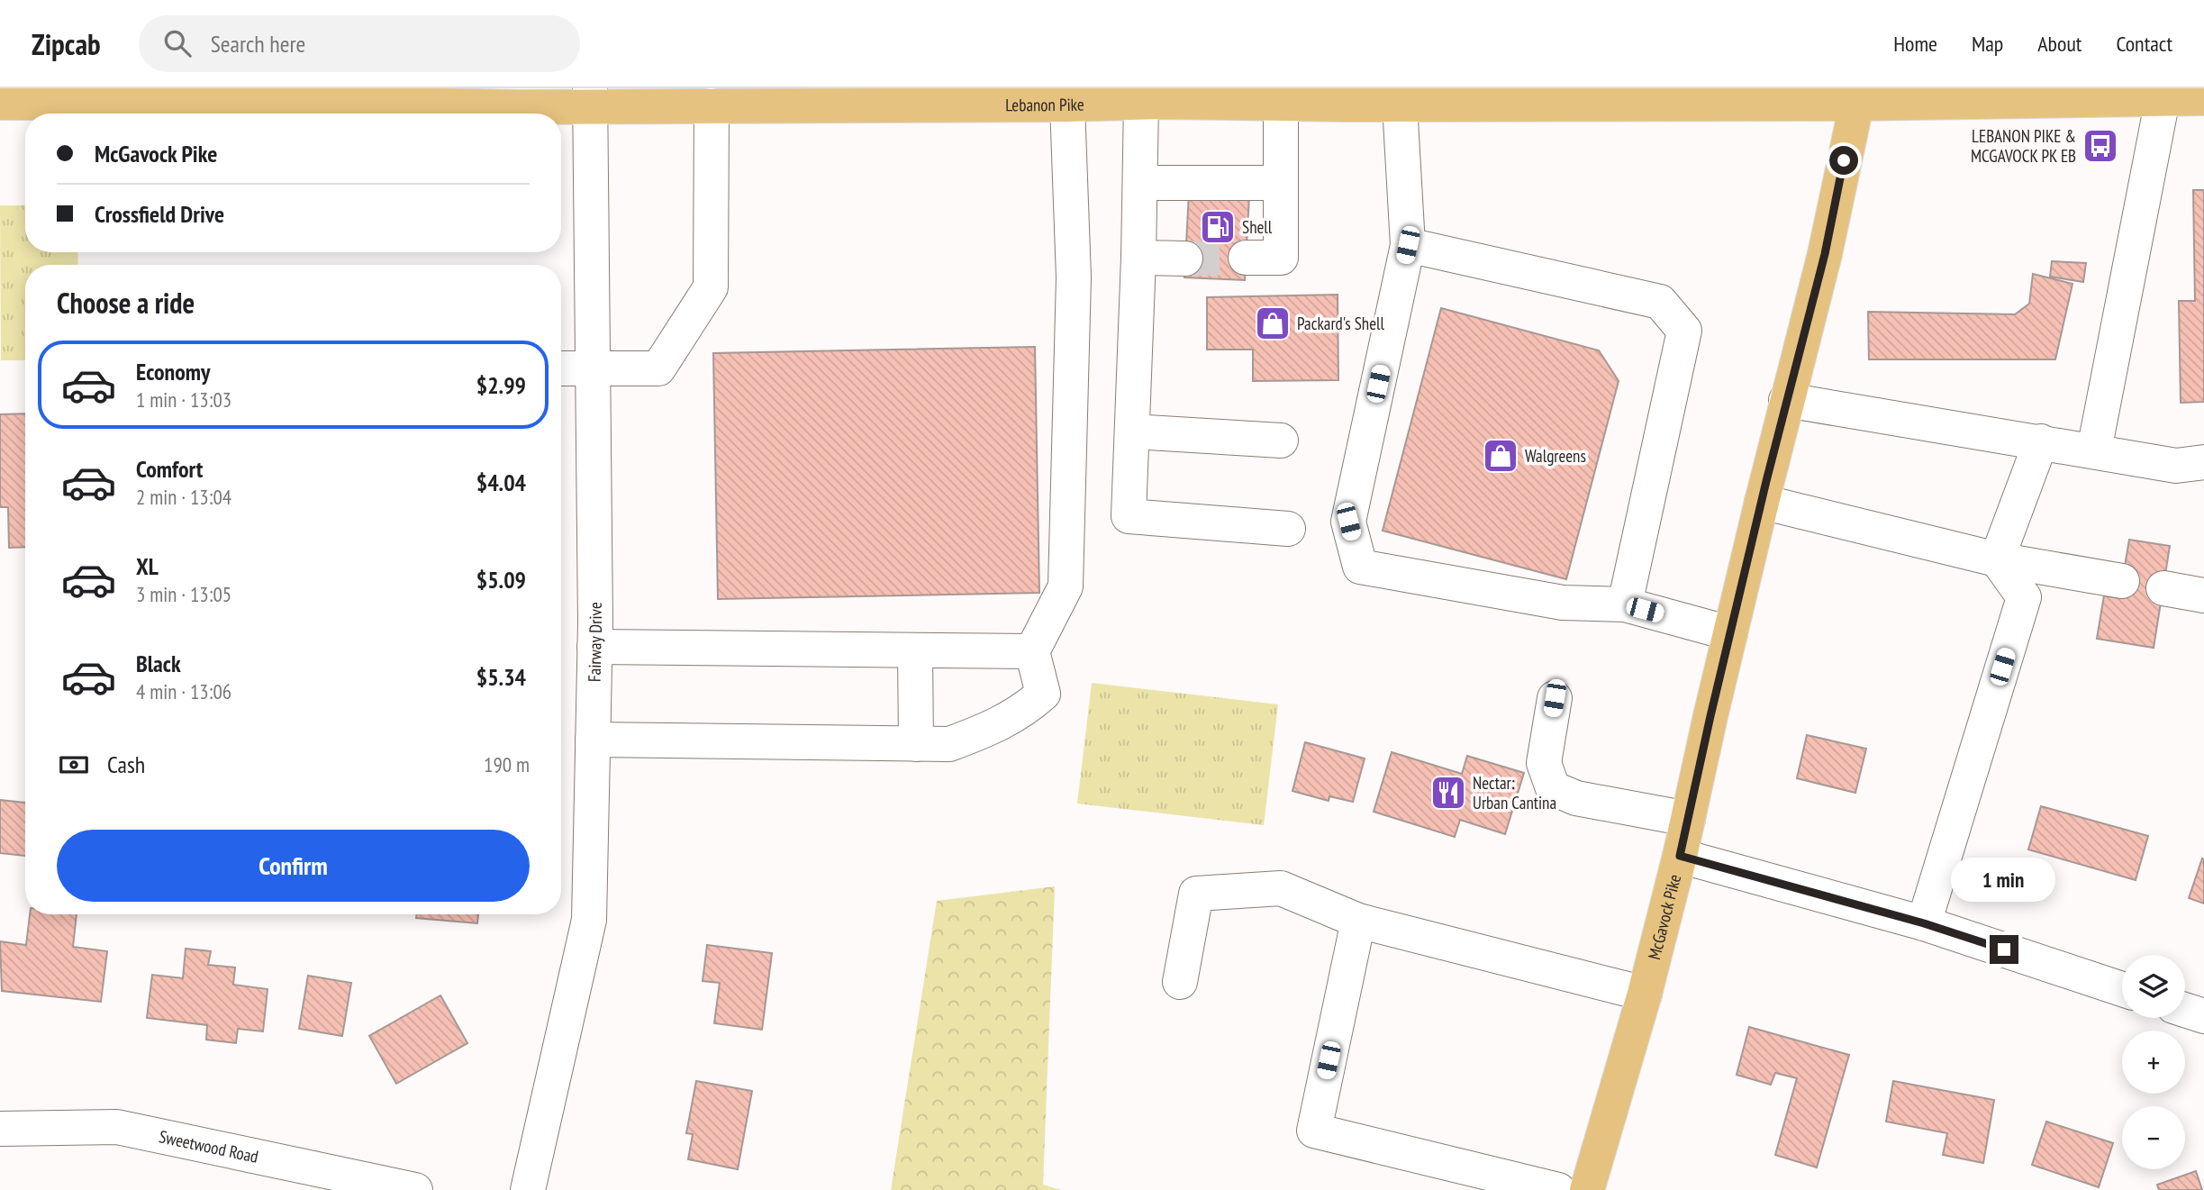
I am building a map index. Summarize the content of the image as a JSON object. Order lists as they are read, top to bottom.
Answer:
{
  "streets": {
    "main road": ["Lebanon Pike", "McGavock Pike"],
    "street": ["Fairway Drive", "Sweetwood Road"]
  },
  "crossings": [
    ["Lebanon Pike", "Fairway Drive"],
    ["Lebanon Pike", "McGavock Pike"]
  ],
  "places": {
    "bus stop": ["LEBANON PIKE & MCGAVOCK PK EB"],
    "fuel station": ["Shell"],
    "shop": ["Packard's Shell", "Walgreens"],
    "restaurant": ["Nectar: Urban Cantina"]
  },
  "page": {
    "header": "Zipcab",
    "search": "Search here",
    "nav": [
      "Home",
      "Map",
      "About",
      "Contact"
    ],
    "banner": ["McGavock Pike", "Crossfield Drive"],
    "heading": "Choose a ride",
    "list": [
      {
        "name": "Economy",
        "note": "1 min · 13:03",
        "value": "$2.99"
      },
      {
        "name": "Comfort",
        "note": "2 min · 13:04",
        "value": "$4.04"
      },
      {
        "name": "XL",
        "note": "3 min · 13:05",
        "value": "$5.09"
      },
      {
        "name": "Black",
        "note": "4 min · 13:06",
        "value": "$5.34"
      }
    ],
    "pay": ["Cash", "190 m"],
    "buttons": "Confirm",
    "bubble": "1 min",
    "map_buttons": ["+", "−"]
  }
}
